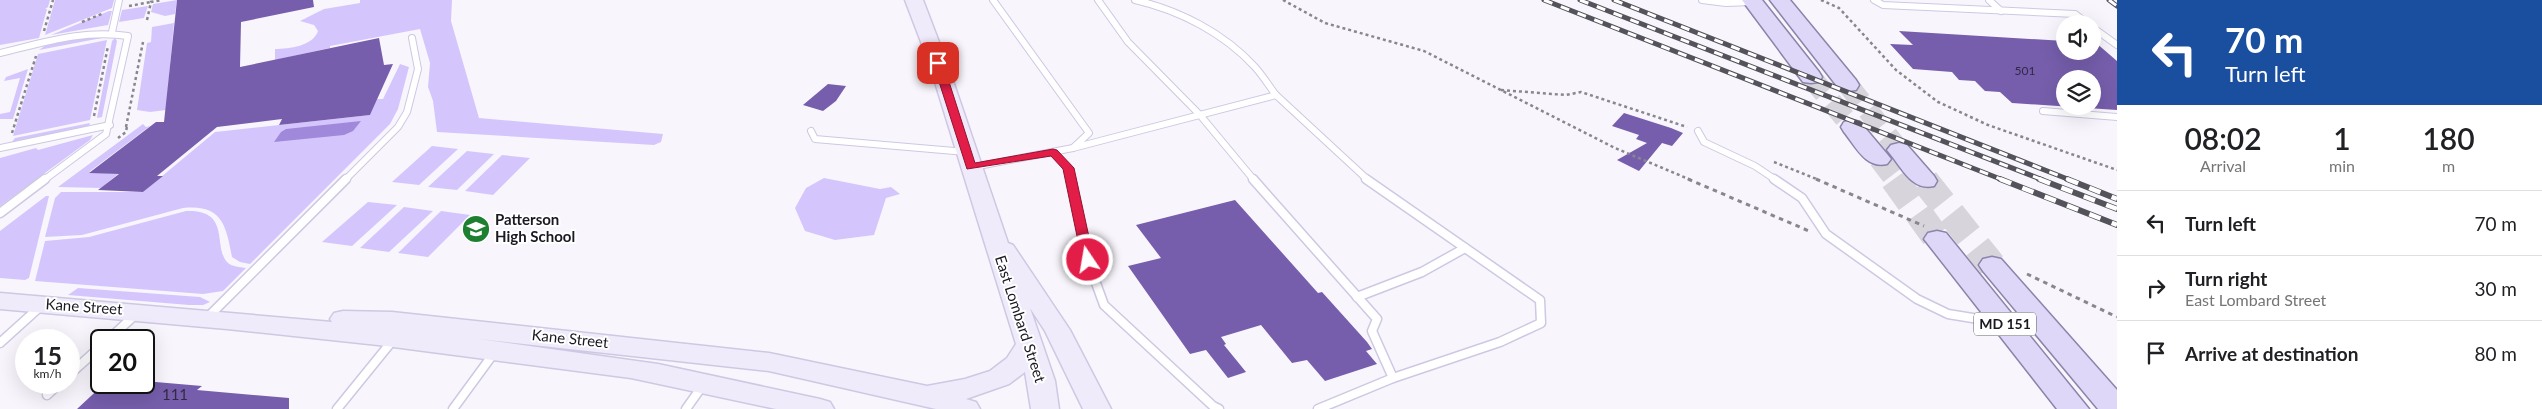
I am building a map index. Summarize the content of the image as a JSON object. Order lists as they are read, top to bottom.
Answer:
{
  "streets": {
    "main road": ["Kane Street", "East Lombard Street", "MD 151"]
  },
  "places": {
    "school or university": ["Patterson High School"]
  },
  "house_numbers": ["501", "111"],
  "page": {
    "turn": ["70 m", "Turn left"],
    "eta": [
      "08:02",
      "Arrival",
      "1",
      "min",
      "180",
      "m"
    ],
    "list": [
      {
        "name": "Turn left",
        "value": "70 m"
      },
      {
        "name": "Turn right",
        "note": "East Lombard Street",
        "value": "30 m"
      },
      {
        "name": "Arrive at destination",
        "value": "80 m"
      }
    ],
    "speed": "15 km/h",
    "limit": "20"
  }
}
